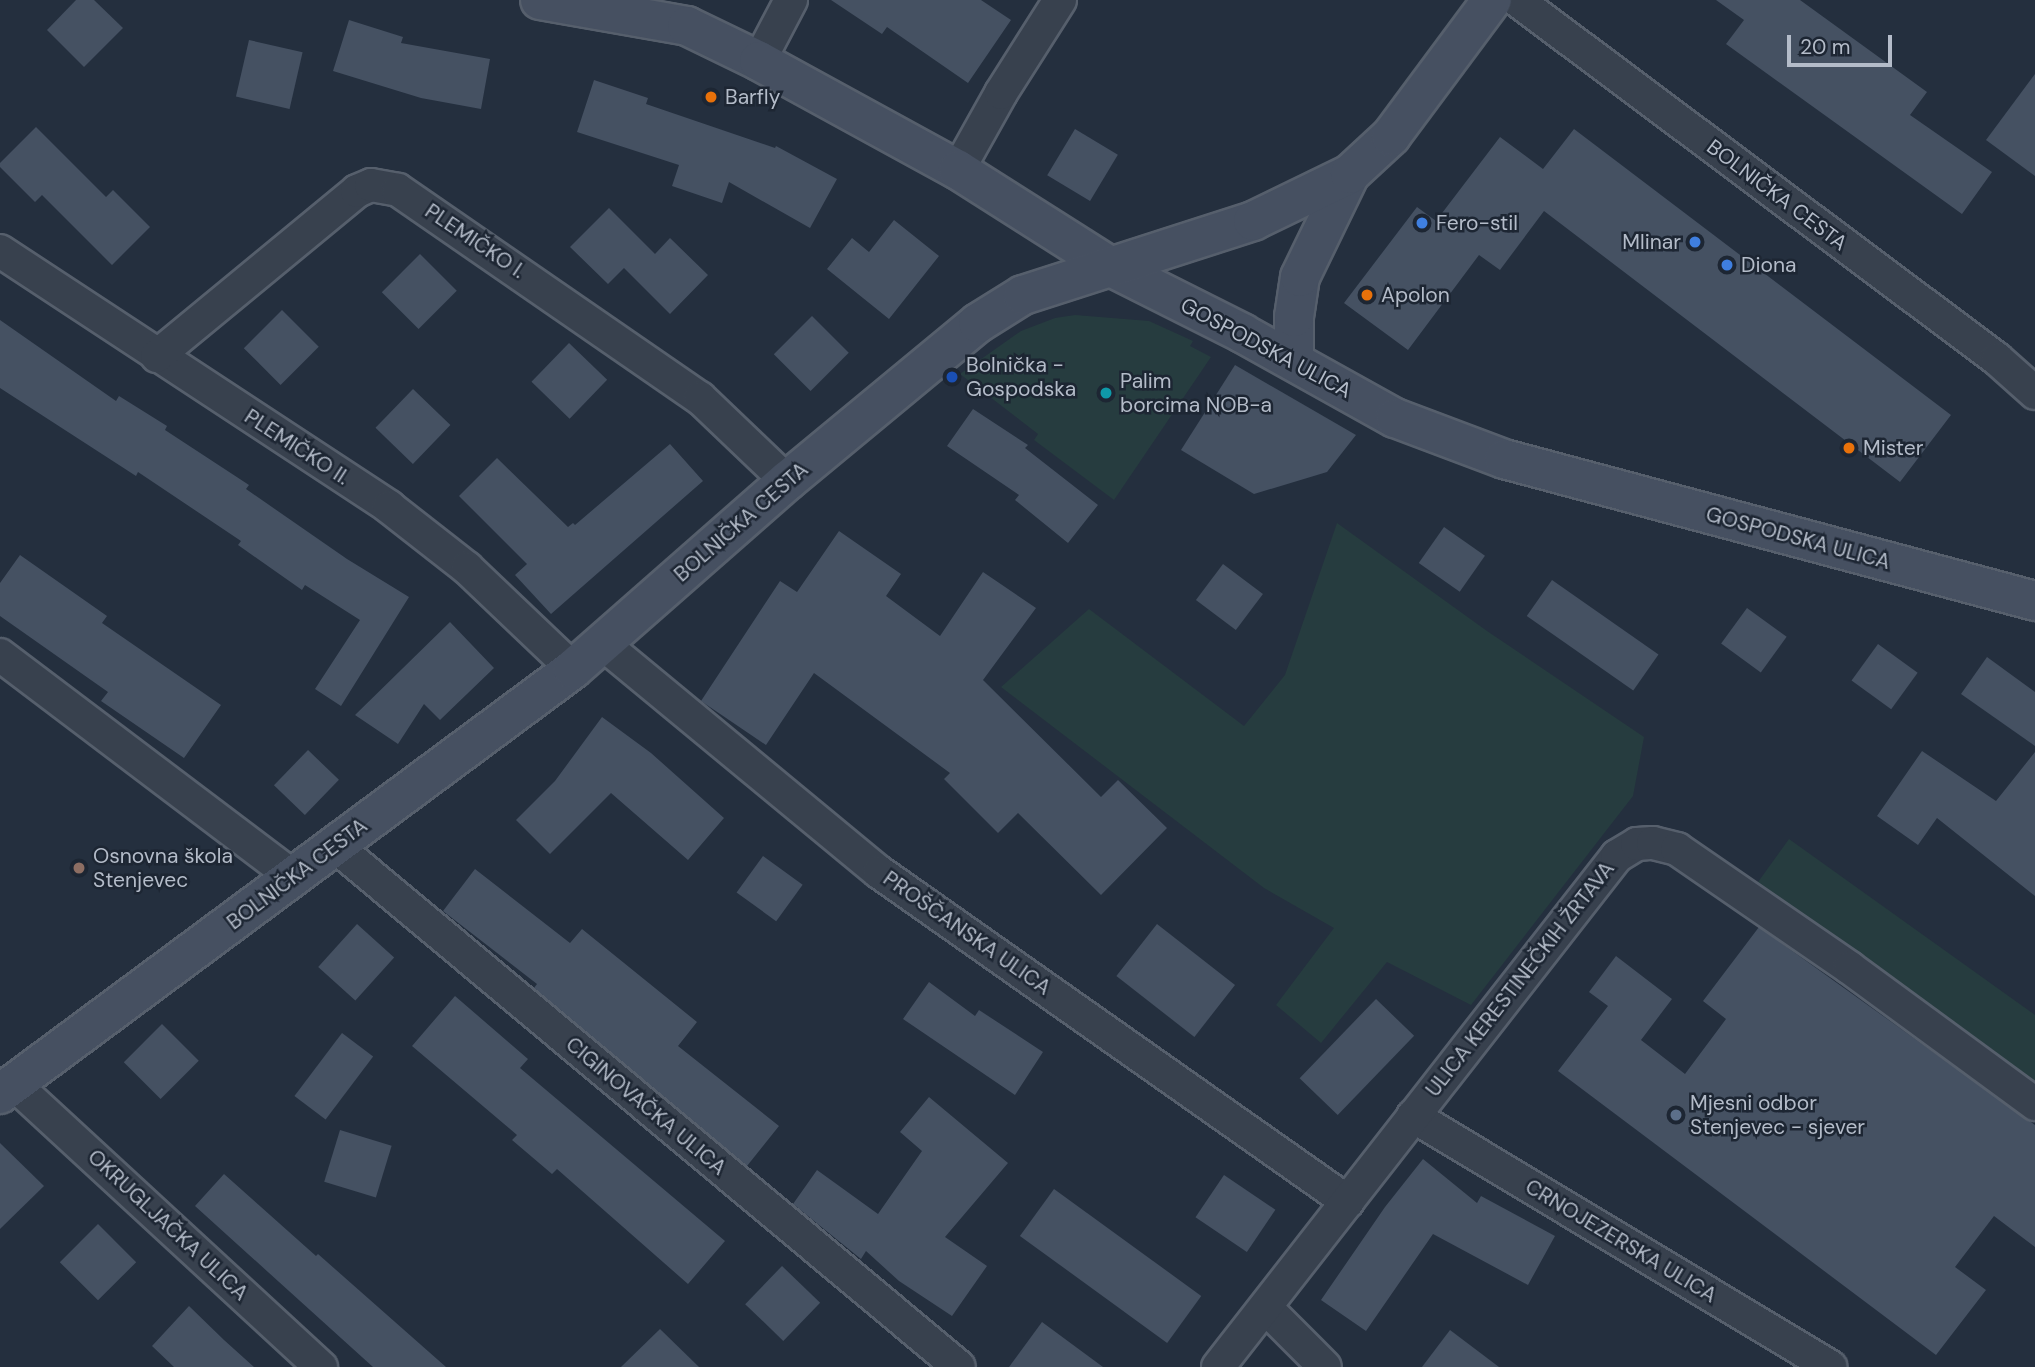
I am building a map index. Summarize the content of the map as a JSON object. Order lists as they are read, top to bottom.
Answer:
{
  "streets": {
    "street": [
      "BOLNIČKA CESTA",
      "PLEMIČKO I.",
      "GOSPODSKA ULICA",
      "PLEMIČKO II.",
      "PROŠČANSKA ULICA",
      "ULICA KERESTINEČKIH ŽRTAVA",
      "CIGINOVAČKA ULICA",
      "OKRUGLJAČKA ULICA",
      "CRNOJEZERSKA ULICA"
    ]
  },
  "crossings": [
    ["BOLNIČKA CESTA", "PLEMIČKO I."],
    ["BOLNIČKA CESTA", "GOSPODSKA ULICA"],
    ["BOLNIČKA CESTA", "PLEMIČKO II."],
    ["BOLNIČKA CESTA", "PROŠČANSKA ULICA"],
    ["BOLNIČKA CESTA", "CIGINOVAČKA ULICA"],
    ["BOLNIČKA CESTA", "OKRUGLJAČKA ULICA"],
    ["PLEMIČKO I.", "PLEMIČKO II."],
    ["PROŠČANSKA ULICA", "ULICA KERESTINEČKIH ŽRTAVA"],
    ["ULICA KERESTINEČKIH ŽRTAVA", "CRNOJEZERSKA ULICA"]
  ],
  "places": [
    "Barfly",
    "Fero-stil",
    "Mlinar",
    "Diona",
    "Apolon",
    "Bolnička - Gospodska",
    "Palim borcima NOB-a",
    "Mister",
    "Osnovna škola Stenjevec",
    "Mjesni odbor Stenjevec - sjever"
  ],
  "scale_bar": "20 m"
}
